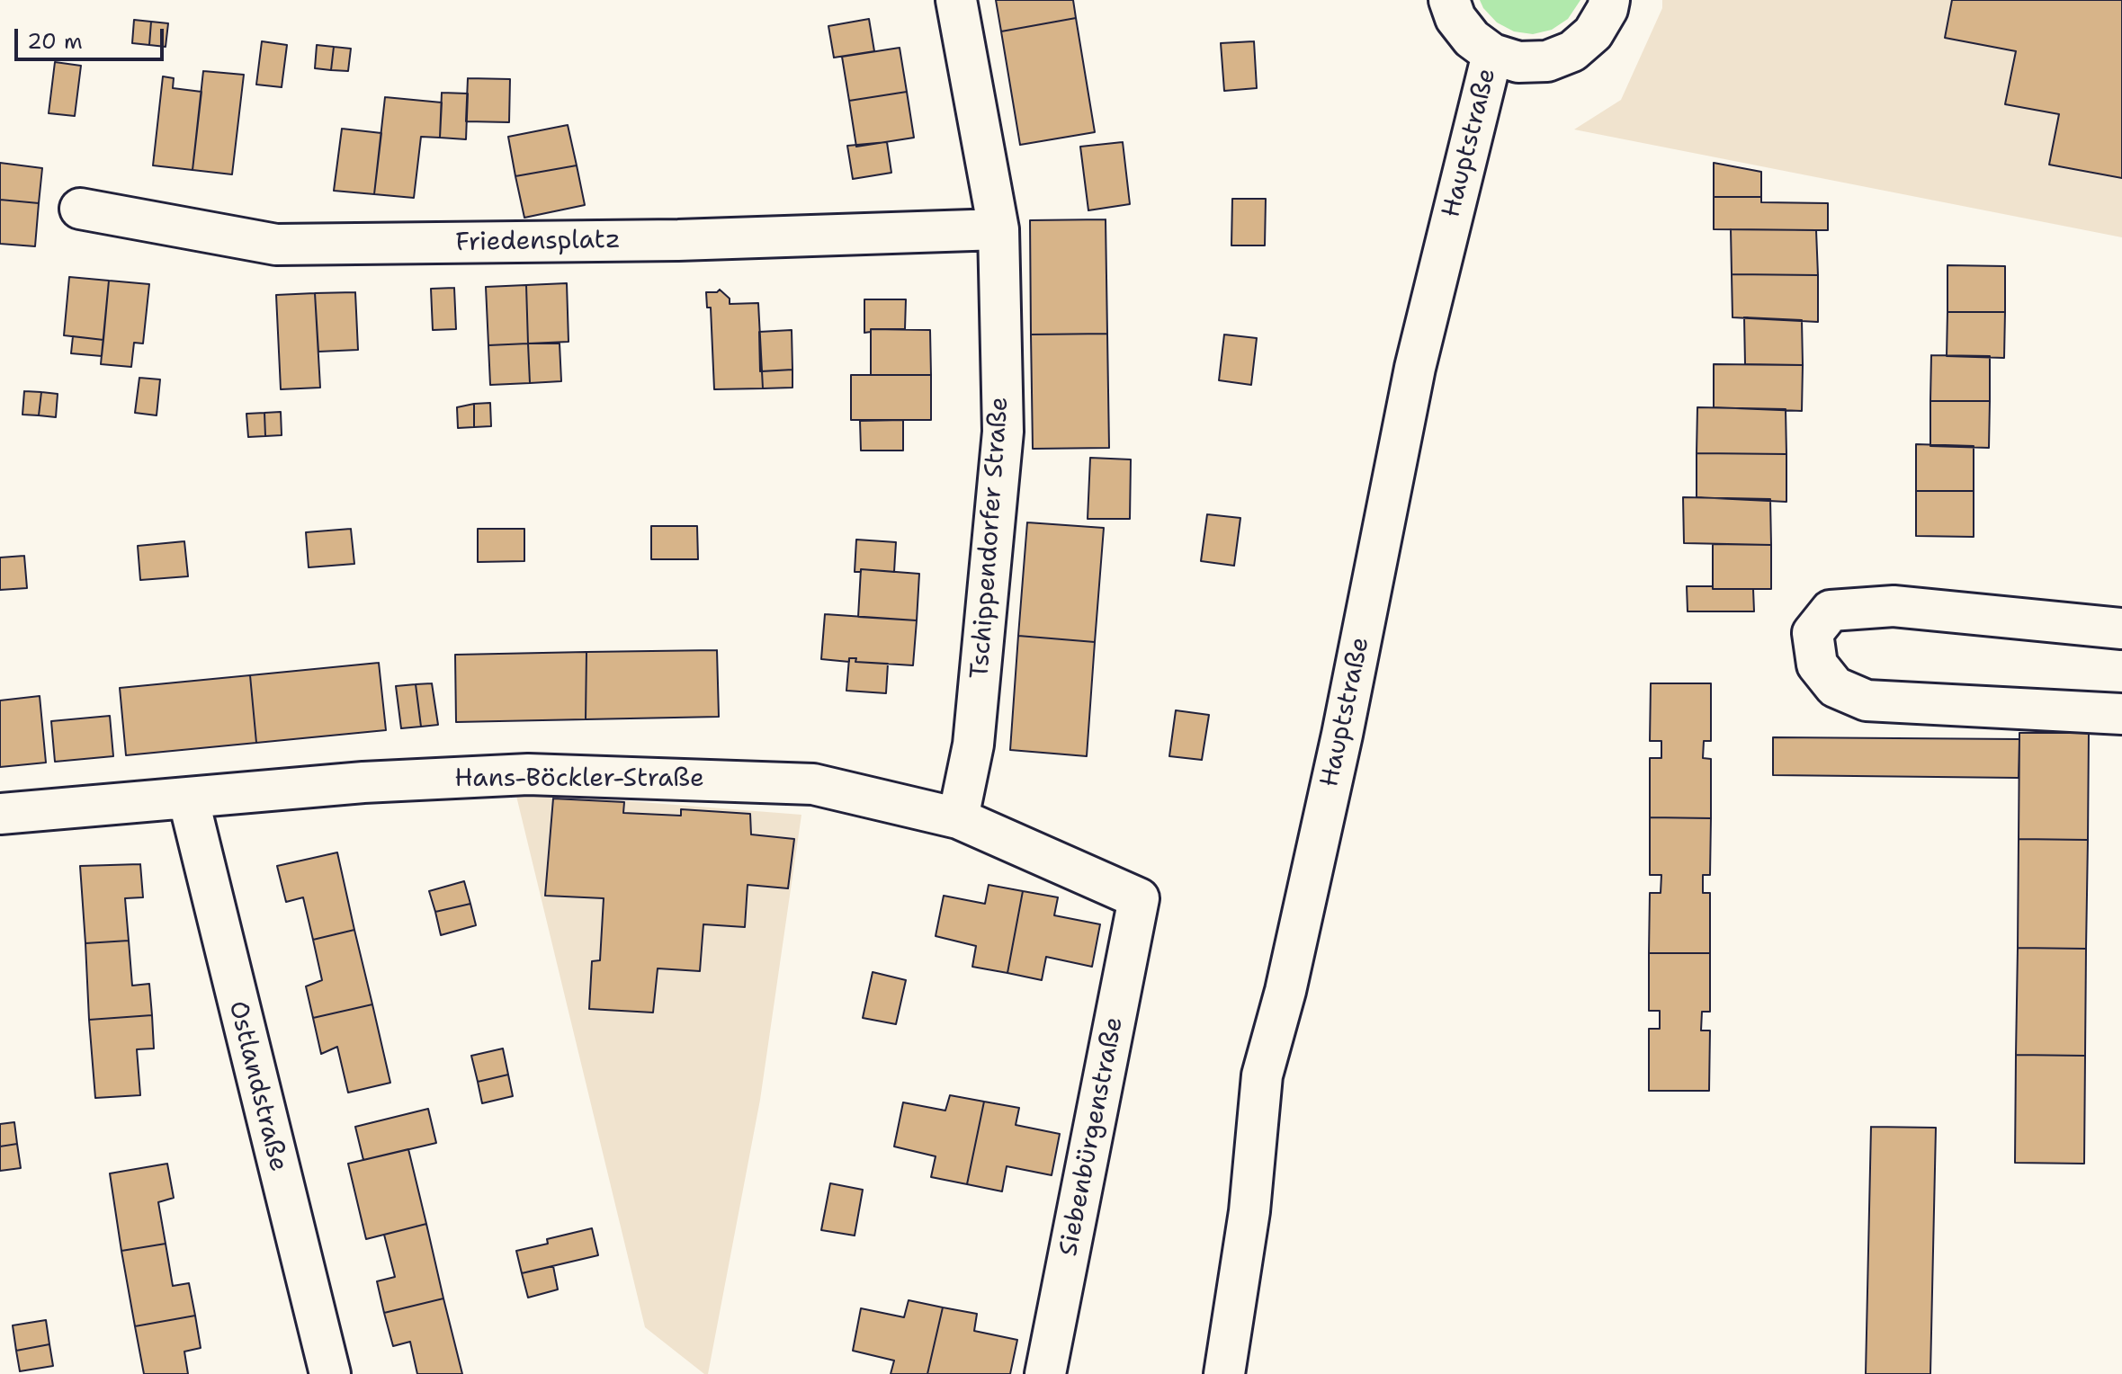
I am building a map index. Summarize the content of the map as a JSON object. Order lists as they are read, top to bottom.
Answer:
{
  "streets": {
    "street": [
      "Hauptstraße",
      "Friedensplatz",
      "Tschippendorfer Straße",
      "Hans-Böckler-Straße",
      "Ostlandstraße",
      "Siebenbürgenstraße"
    ]
  },
  "crossings": [
    ["Friedensplatz", "Tschippendorfer Straße"],
    ["Tschippendorfer Straße", "Hans-Böckler-Straße"],
    ["Hans-Böckler-Straße", "Ostlandstraße"],
    ["Hans-Böckler-Straße", "Siebenbürgenstraße"]
  ],
  "scale_bar": "20 m"
}
